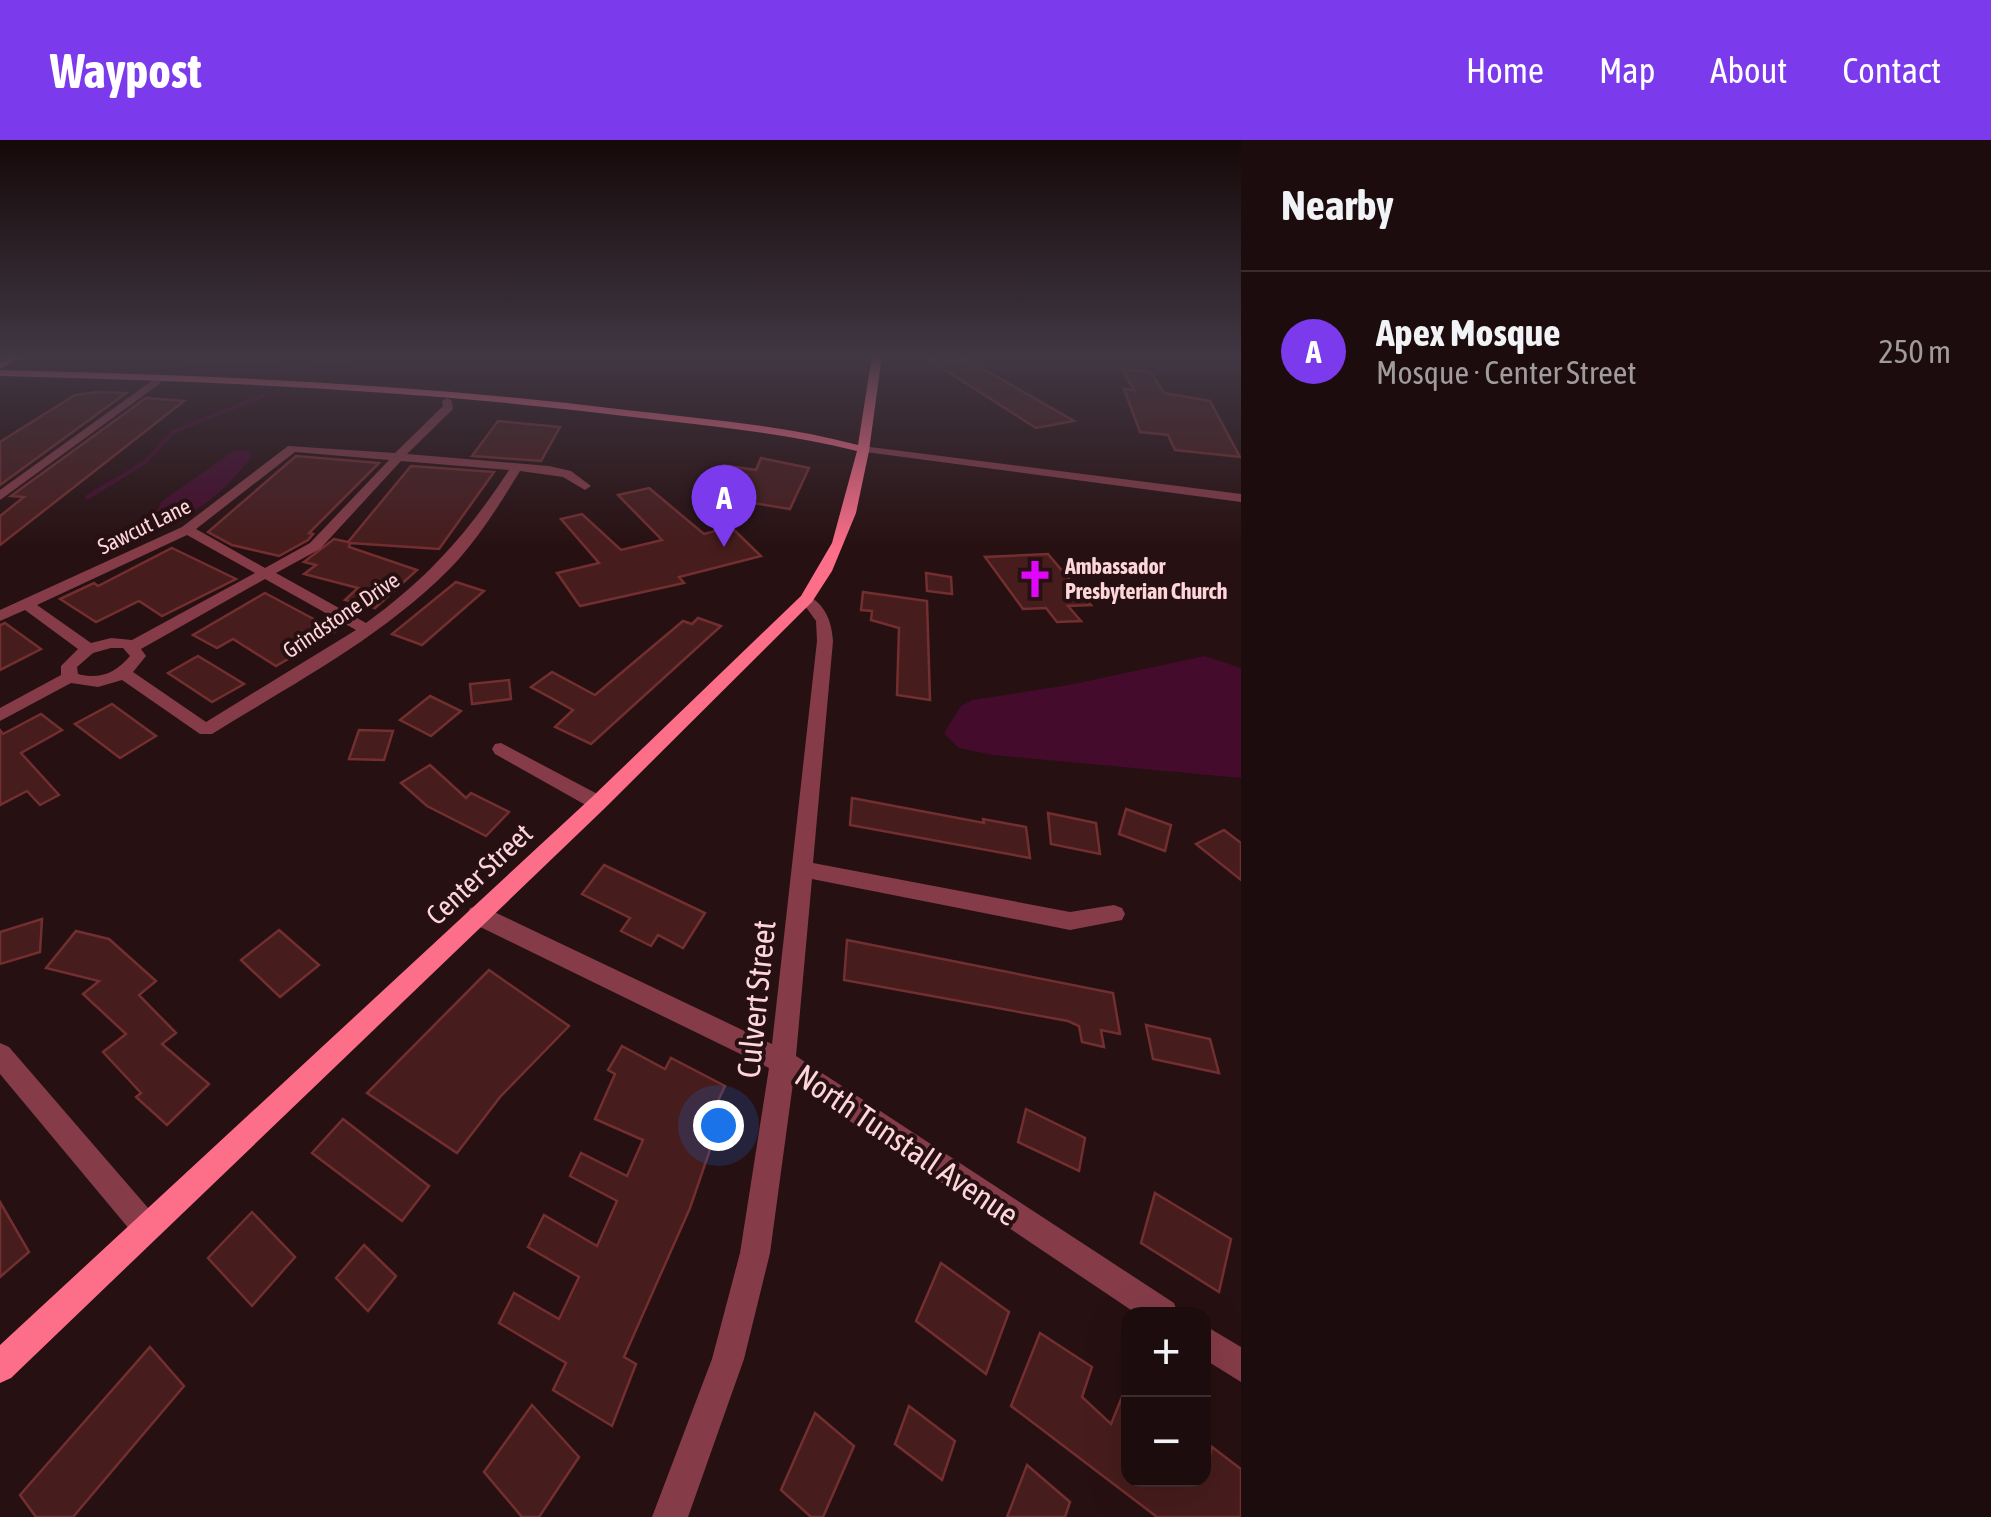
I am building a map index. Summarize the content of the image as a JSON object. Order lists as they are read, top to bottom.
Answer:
{
  "streets": {
    "main road": ["Center Street"],
    "street": [
      "Sawcut Lane",
      "Grindstone Drive",
      "Culvert Street",
      "North Tunstall Avenue"
    ]
  },
  "crossings": [
    ["Sawcut Lane", "Grindstone Drive"],
    ["Center Street", "Culvert Street"],
    ["Center Street", "North Tunstall Avenue"],
    ["Culvert Street", "North Tunstall Avenue"]
  ],
  "places": {
    "church": ["Ambassador Presbyterian Church"]
  },
  "page": {
    "header": "Waypost",
    "nav": [
      "Home",
      "Map",
      "About",
      "Contact"
    ],
    "heading": "Nearby",
    "list": [
      {
        "mark": "A",
        "name": "Apex Mosque",
        "note": "Mosque · Center Street",
        "value": "250 m"
      }
    ],
    "pins": "A",
    "map_buttons": ["+", "−"]
  }
}
